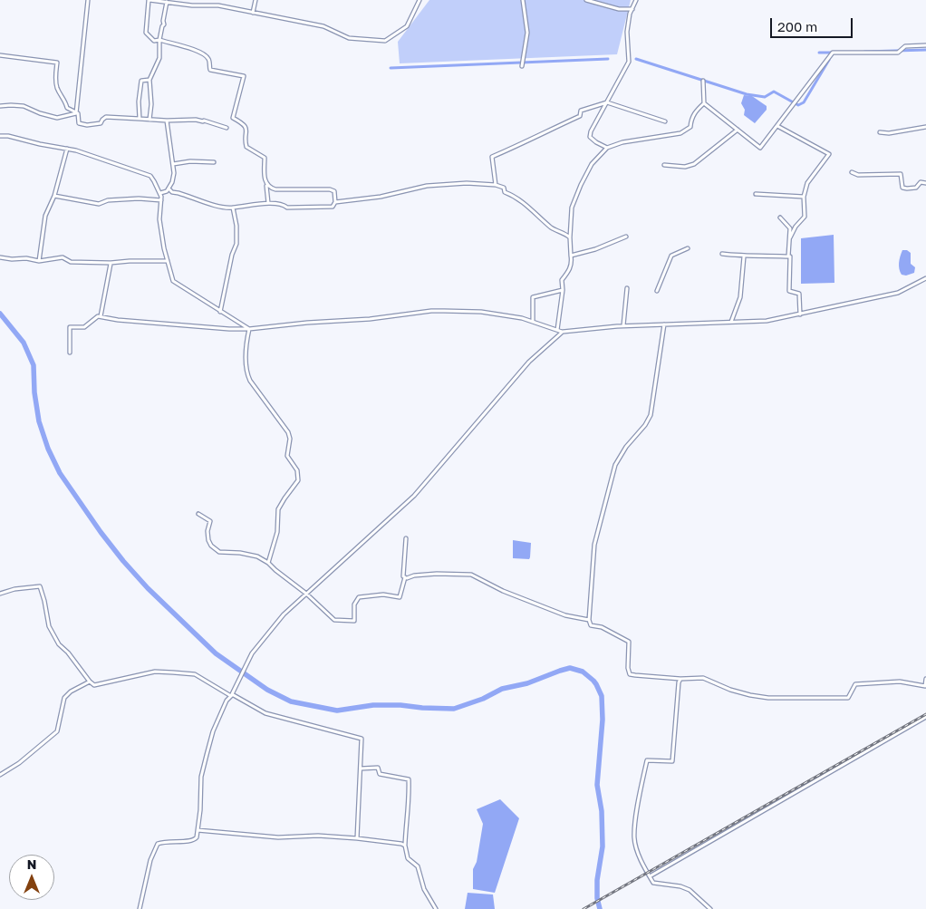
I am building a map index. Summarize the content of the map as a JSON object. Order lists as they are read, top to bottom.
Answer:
{
  "scale_bar": "200 m",
  "north": "top"
}
